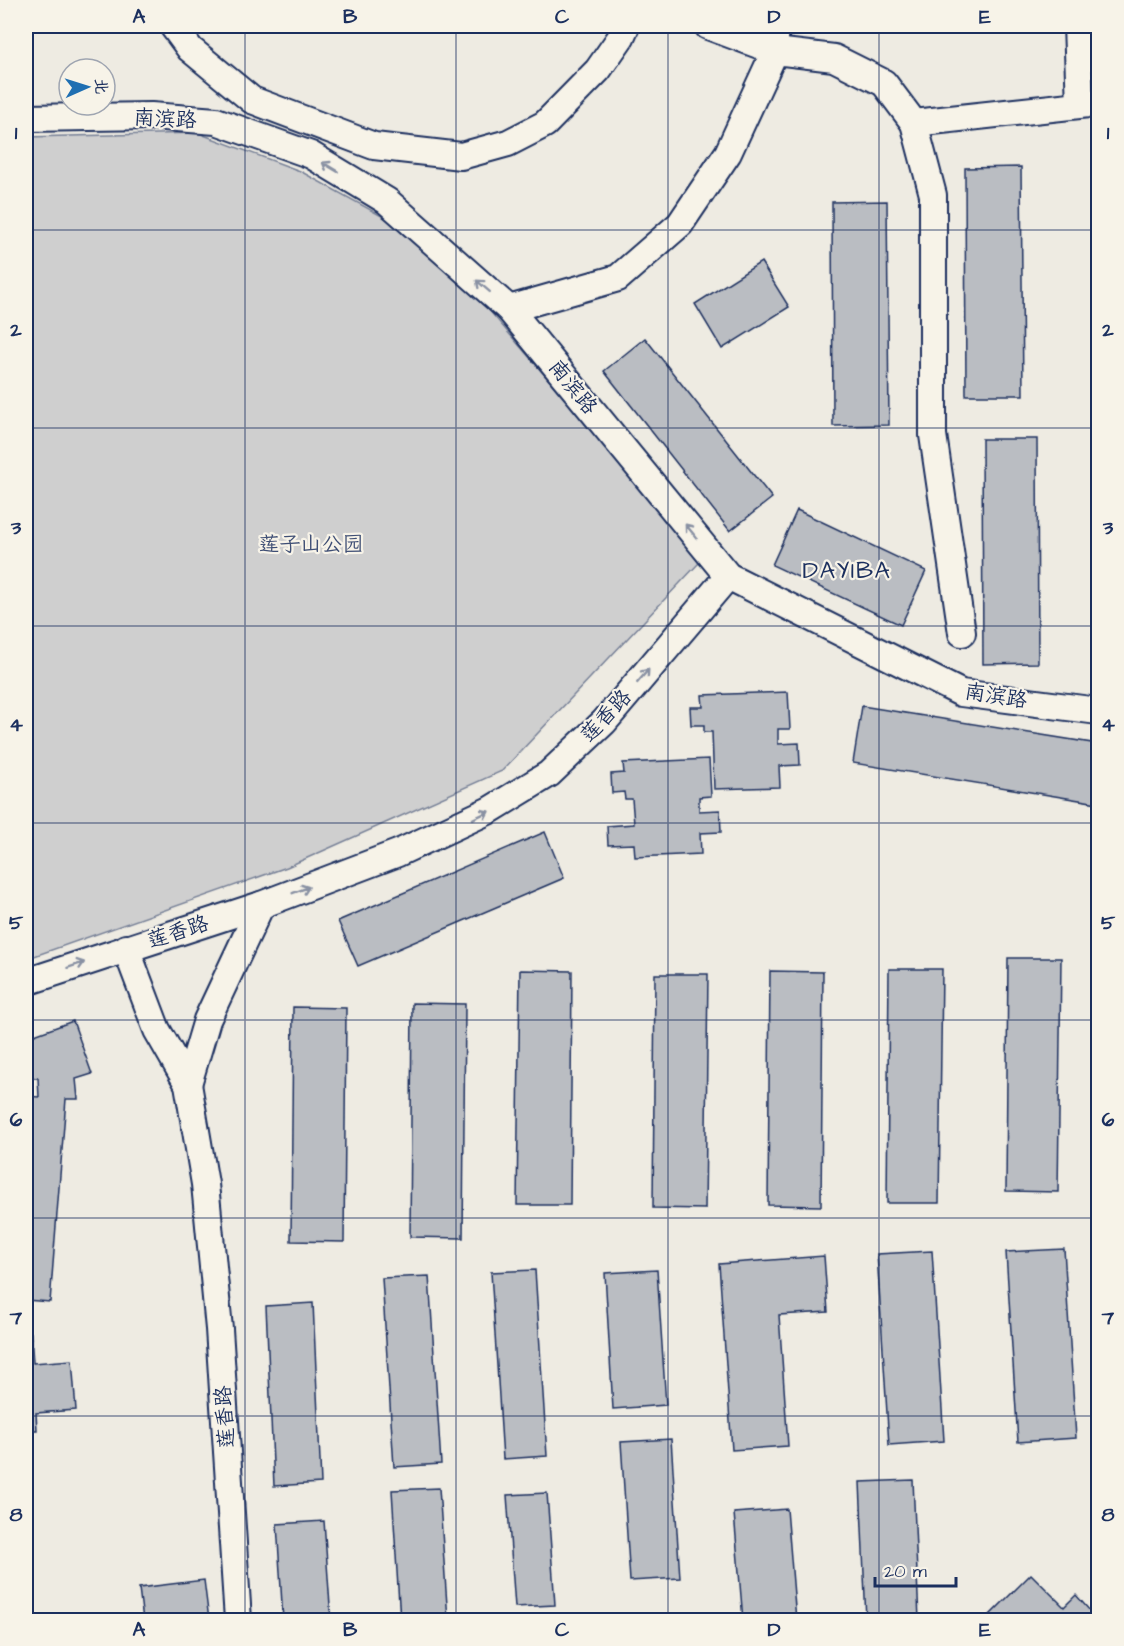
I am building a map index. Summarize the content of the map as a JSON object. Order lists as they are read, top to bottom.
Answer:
{
  "streets": {
    "street": ["南滨路", "莲香路"]
  },
  "crossings": [
    ["南滨路", "莲香路"]
  ],
  "one_way": ["南滨路", "莲香路"],
  "districts": ["DAYIBA"],
  "parks": ["莲子山公园"],
  "scale_bar": "20 m",
  "north": "right",
  "grid": {
    "columns": [
      "A",
      "B",
      "C",
      "D",
      "E"
    ],
    "rows": [
      "1",
      "2",
      "3",
      "4",
      "5",
      "6",
      "7",
      "8"
    ]
  }
}
